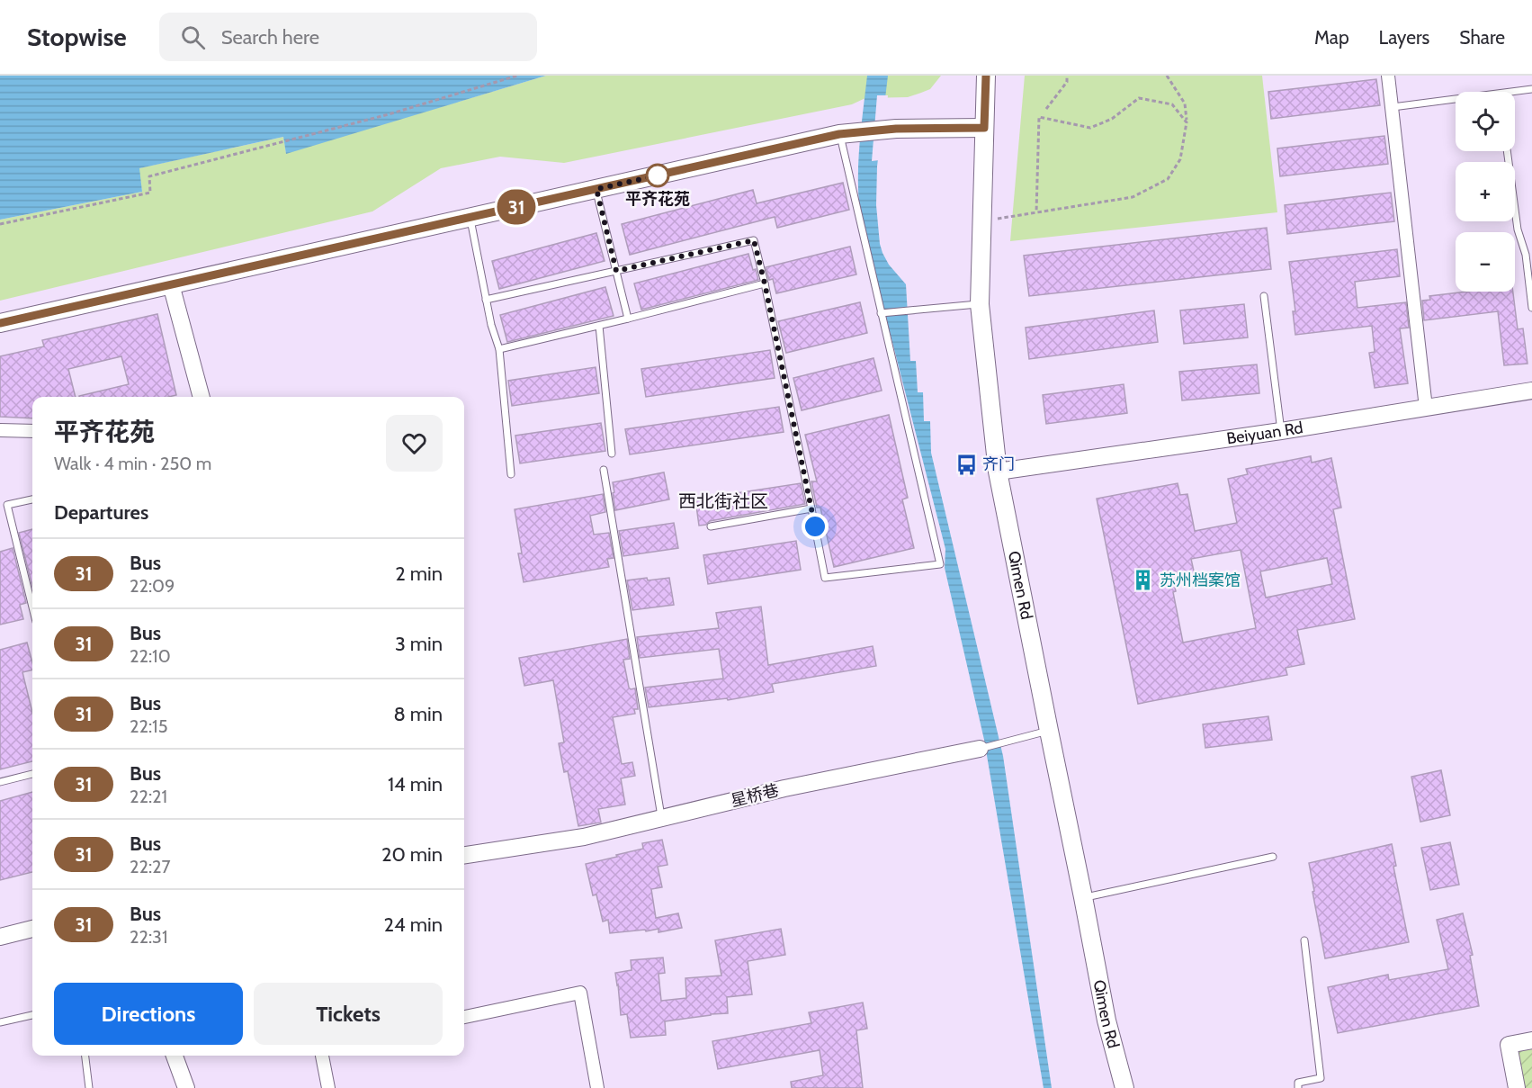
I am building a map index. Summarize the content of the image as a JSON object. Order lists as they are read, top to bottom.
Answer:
{
  "streets": {
    "main road": ["Qimen Rd"],
    "street": ["Beiyuan Rd", "星桥巷"]
  },
  "crossings": [
    ["Beiyuan Rd", "Qimen Rd"],
    ["Qimen Rd", "星桥巷"]
  ],
  "districts": ["西北街社区"],
  "places": {
    "other": ["平齐花苑"],
    "bus stop": ["齐门"],
    "building": ["苏州档案馆"]
  },
  "lines": ["bus line 31"],
  "page": {
    "header": "Stopwise",
    "search": "Search here",
    "nav": ["Map", "Layers", "Share"],
    "on_map": "31",
    "map_buttons": ["+", "−"],
    "heading": [
      ["平齐花苑", "Walk · 4 min · 250 m"],
      "Departures"
    ],
    "list": [
      {
        "mark": "31",
        "name": "Bus",
        "note": "22:09",
        "value": "2 min"
      },
      {
        "mark": "31",
        "name": "Bus",
        "note": "22:10",
        "value": "3 min"
      },
      {
        "mark": "31",
        "name": "Bus",
        "note": "22:15",
        "value": "8 min"
      },
      {
        "mark": "31",
        "name": "Bus",
        "note": "22:21",
        "value": "14 min"
      },
      {
        "mark": "31",
        "name": "Bus",
        "note": "22:27",
        "value": "20 min"
      },
      {
        "mark": "31",
        "name": "Bus",
        "note": "22:31",
        "value": "24 min"
      }
    ],
    "buttons": ["Directions", "Tickets"]
  }
}
